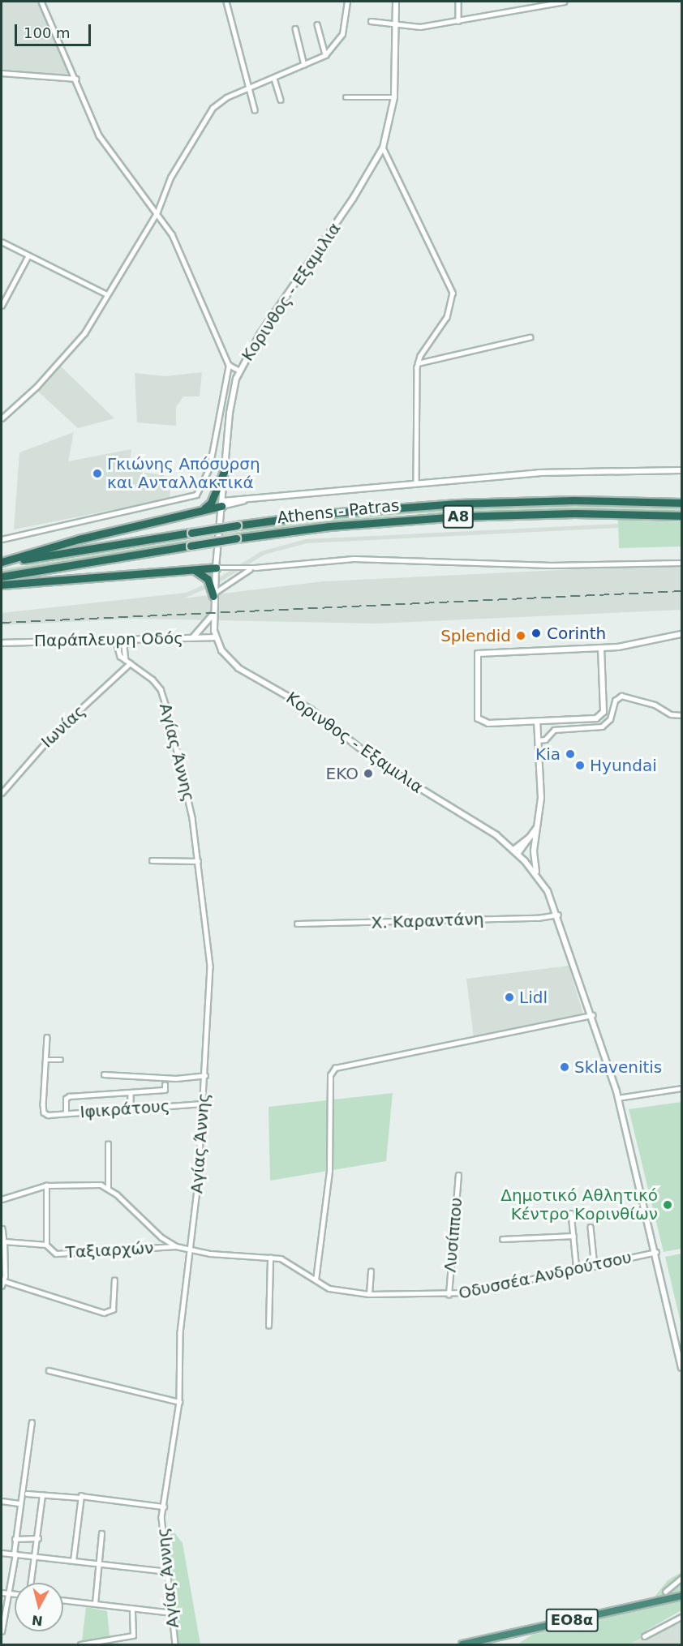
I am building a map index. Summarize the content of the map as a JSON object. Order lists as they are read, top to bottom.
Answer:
{
  "streets": {
    "highway": ["Athens - Patras", "Α8", "ΕΟ8α"],
    "street": [
      "Κορινθος - Εξαμιλια",
      "Παράπλευρη Οδός",
      "Ιωνίας",
      "Αγίας Άννης",
      "Χ. Καραντάνη",
      "Ιφικράτους",
      "Λυσίππου",
      "Ταξιαρχών",
      "Οδυσσέα Ανδρούτσου"
    ]
  },
  "crossings": [
    ["Κορινθος - Εξαμιλια", "Παράπλευρη Οδός"],
    ["Κορινθος - Εξαμιλια", "Χ. Καραντάνη"],
    ["Κορινθος - Εξαμιλια", "Οδυσσέα Ανδρούτσου"],
    ["Ιωνίας", "Αγίας Άννης"],
    ["Αγίας Άννης", "Ιφικράτους"],
    ["Αγίας Άννης", "Οδυσσέα Ανδρούτσου"],
    ["Λυσίππου", "Οδυσσέα Ανδρούτσου"],
    ["Ταξιαρχών", "Οδυσσέα Ανδρούτσου"]
  ],
  "places": [
    "Γκιώνης Απόσυρση και Ανταλλακτικά",
    "Corinth",
    "Splendid",
    "Kia",
    "Hyundai",
    "EKO",
    "Lidl",
    "Sklavenitis",
    "Δημοτικό Αθλητικό Κέντρο Κορινθίων"
  ],
  "scale_bar": "100 m",
  "north": "bottom"
}
